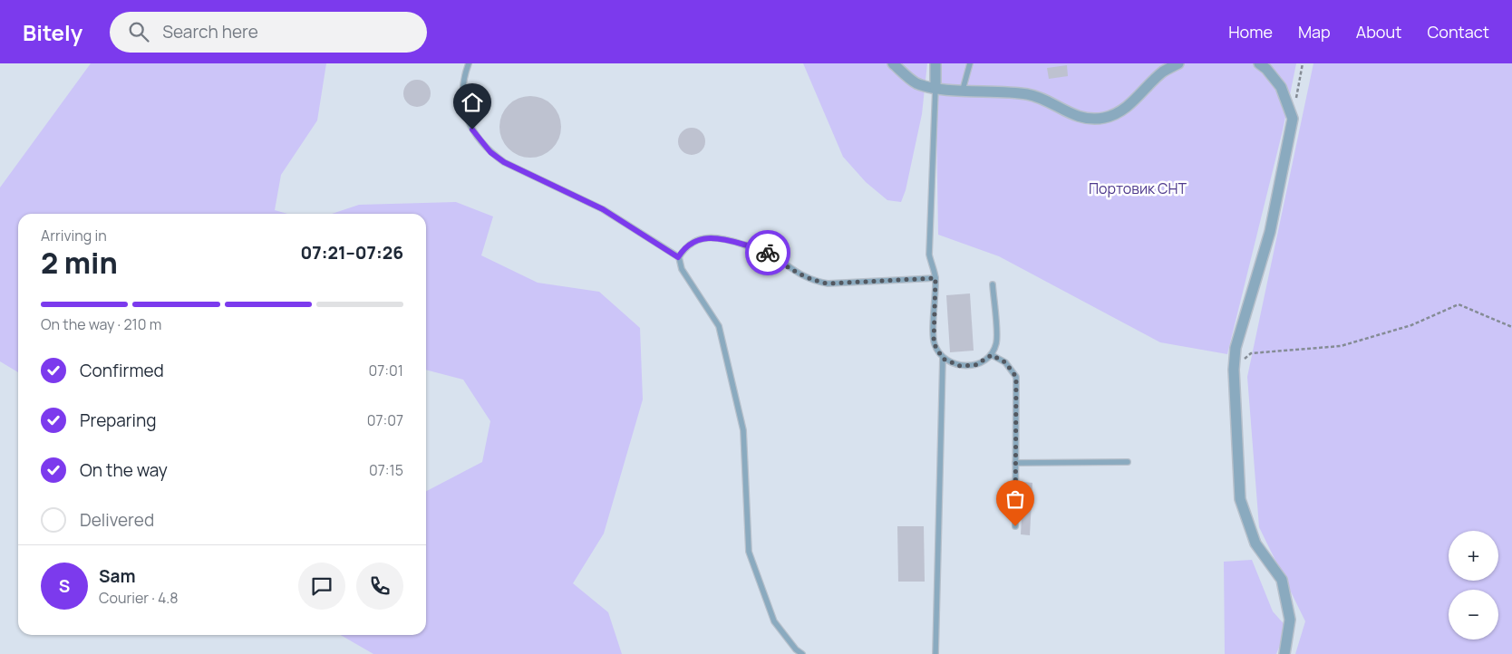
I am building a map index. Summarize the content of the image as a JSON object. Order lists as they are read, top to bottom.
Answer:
{
  "parks": ["Портовик СНТ"],
  "page": {
    "header": "Bitely",
    "search": "Search here",
    "nav": [
      "Home",
      "Map",
      "About",
      "Contact"
    ],
    "heading": ["2 min", "Arriving in", "07:21–07:26"],
    "panel": ["Sam", "Courier · 4.8"],
    "bar": "On the way · 210 m",
    "list": [
      ["Confirmed", "07:01"],
      ["Preparing", "07:07"],
      ["On the way", "07:15"],
      "Delivered"
    ],
    "map_buttons": ["+", "−"],
    "round": "S"
  }
}
